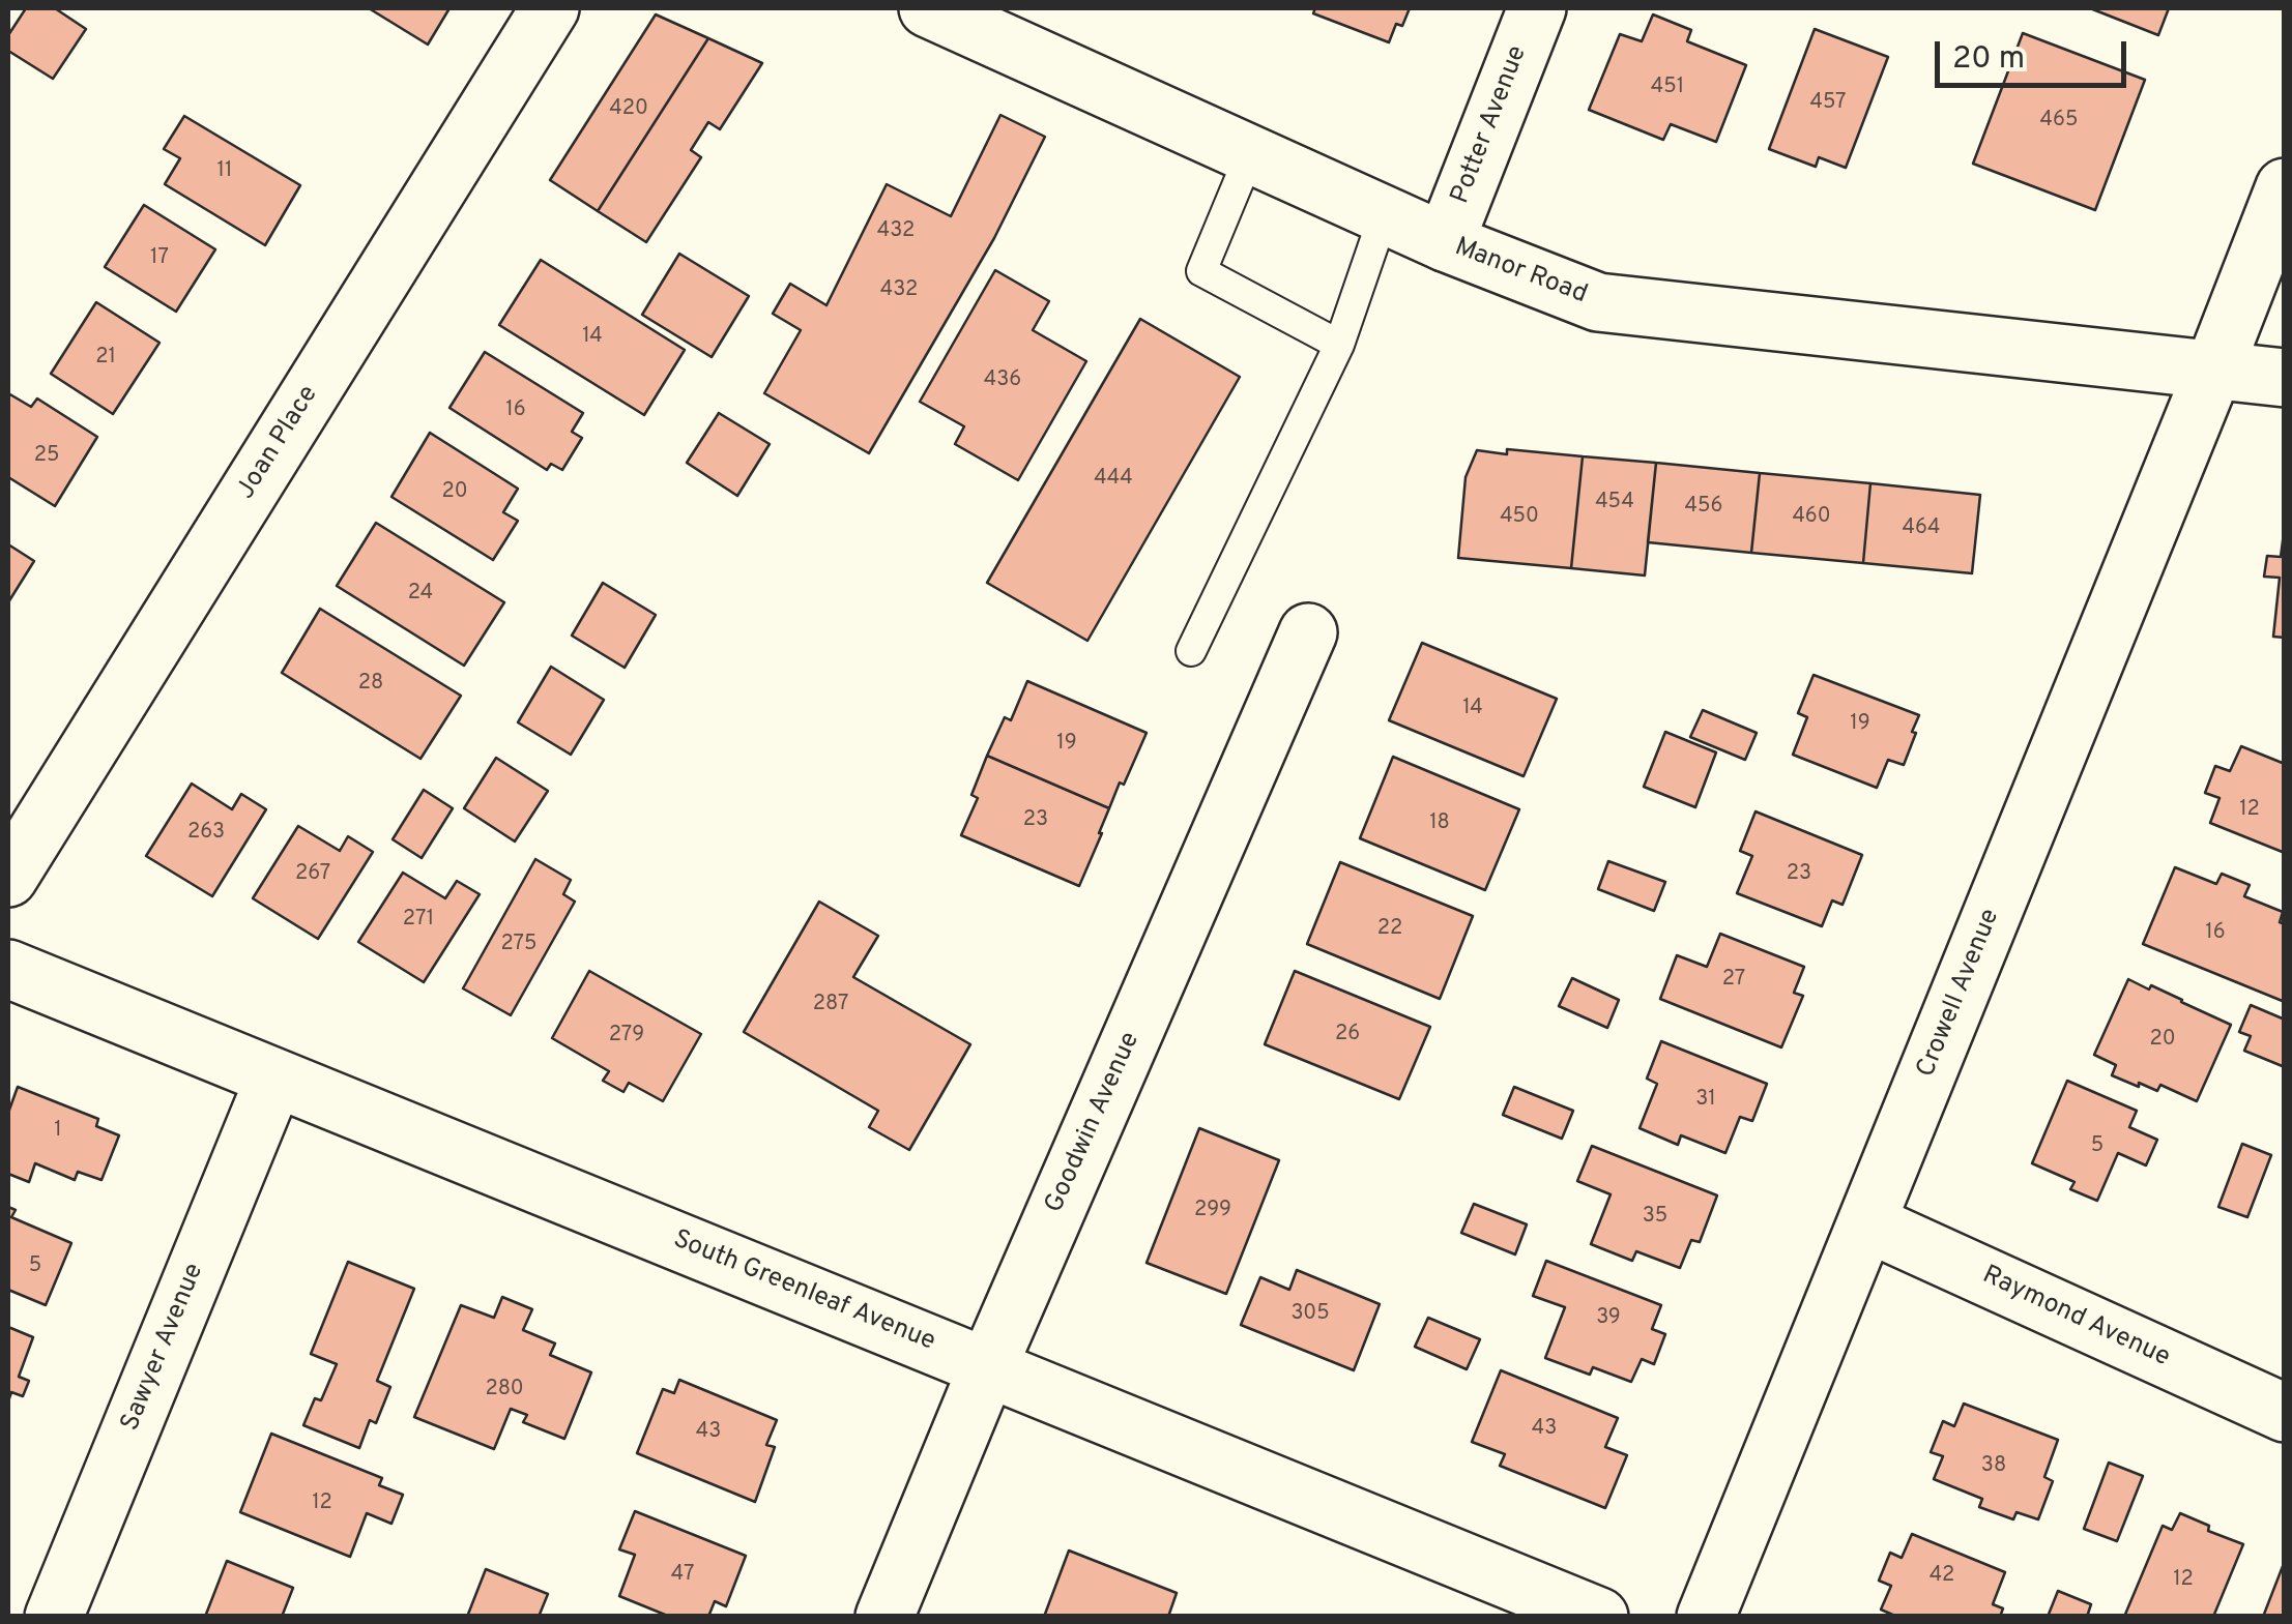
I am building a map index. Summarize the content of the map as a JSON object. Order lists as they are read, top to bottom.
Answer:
{
  "streets": {
    "street": [
      "Potter Avenue",
      "Manor Road",
      "Joan Place",
      "Crowell Avenue",
      "Goodwin Avenue",
      "South Greenleaf Avenue",
      "Raymond Avenue",
      "Sawyer Avenue"
    ]
  },
  "crossings": [
    ["Potter Avenue", "Manor Road"],
    ["Manor Road", "Crowell Avenue"],
    ["Crowell Avenue", "Raymond Avenue"],
    ["Goodwin Avenue", "South Greenleaf Avenue"],
    ["South Greenleaf Avenue", "Sawyer Avenue"]
  ],
  "house_numbers": [
    "451",
    "457",
    "420",
    "465",
    "11",
    "432",
    "17",
    "432",
    "14",
    "21",
    "436",
    "16",
    "25",
    "444",
    "20",
    "454",
    "456",
    "450",
    "460",
    "464",
    "24",
    "28",
    "14",
    "19",
    "19",
    "12",
    "23",
    "18",
    "263",
    "267",
    "23",
    "271",
    "22",
    "16",
    "275",
    "27",
    "287",
    "26",
    "279",
    "20",
    "31",
    "1",
    "5",
    "299",
    "35",
    "5",
    "305",
    "39",
    "280",
    "43",
    "43",
    "38",
    "12",
    "47",
    "42",
    "12"
  ],
  "scale_bar": "20 m"
}
